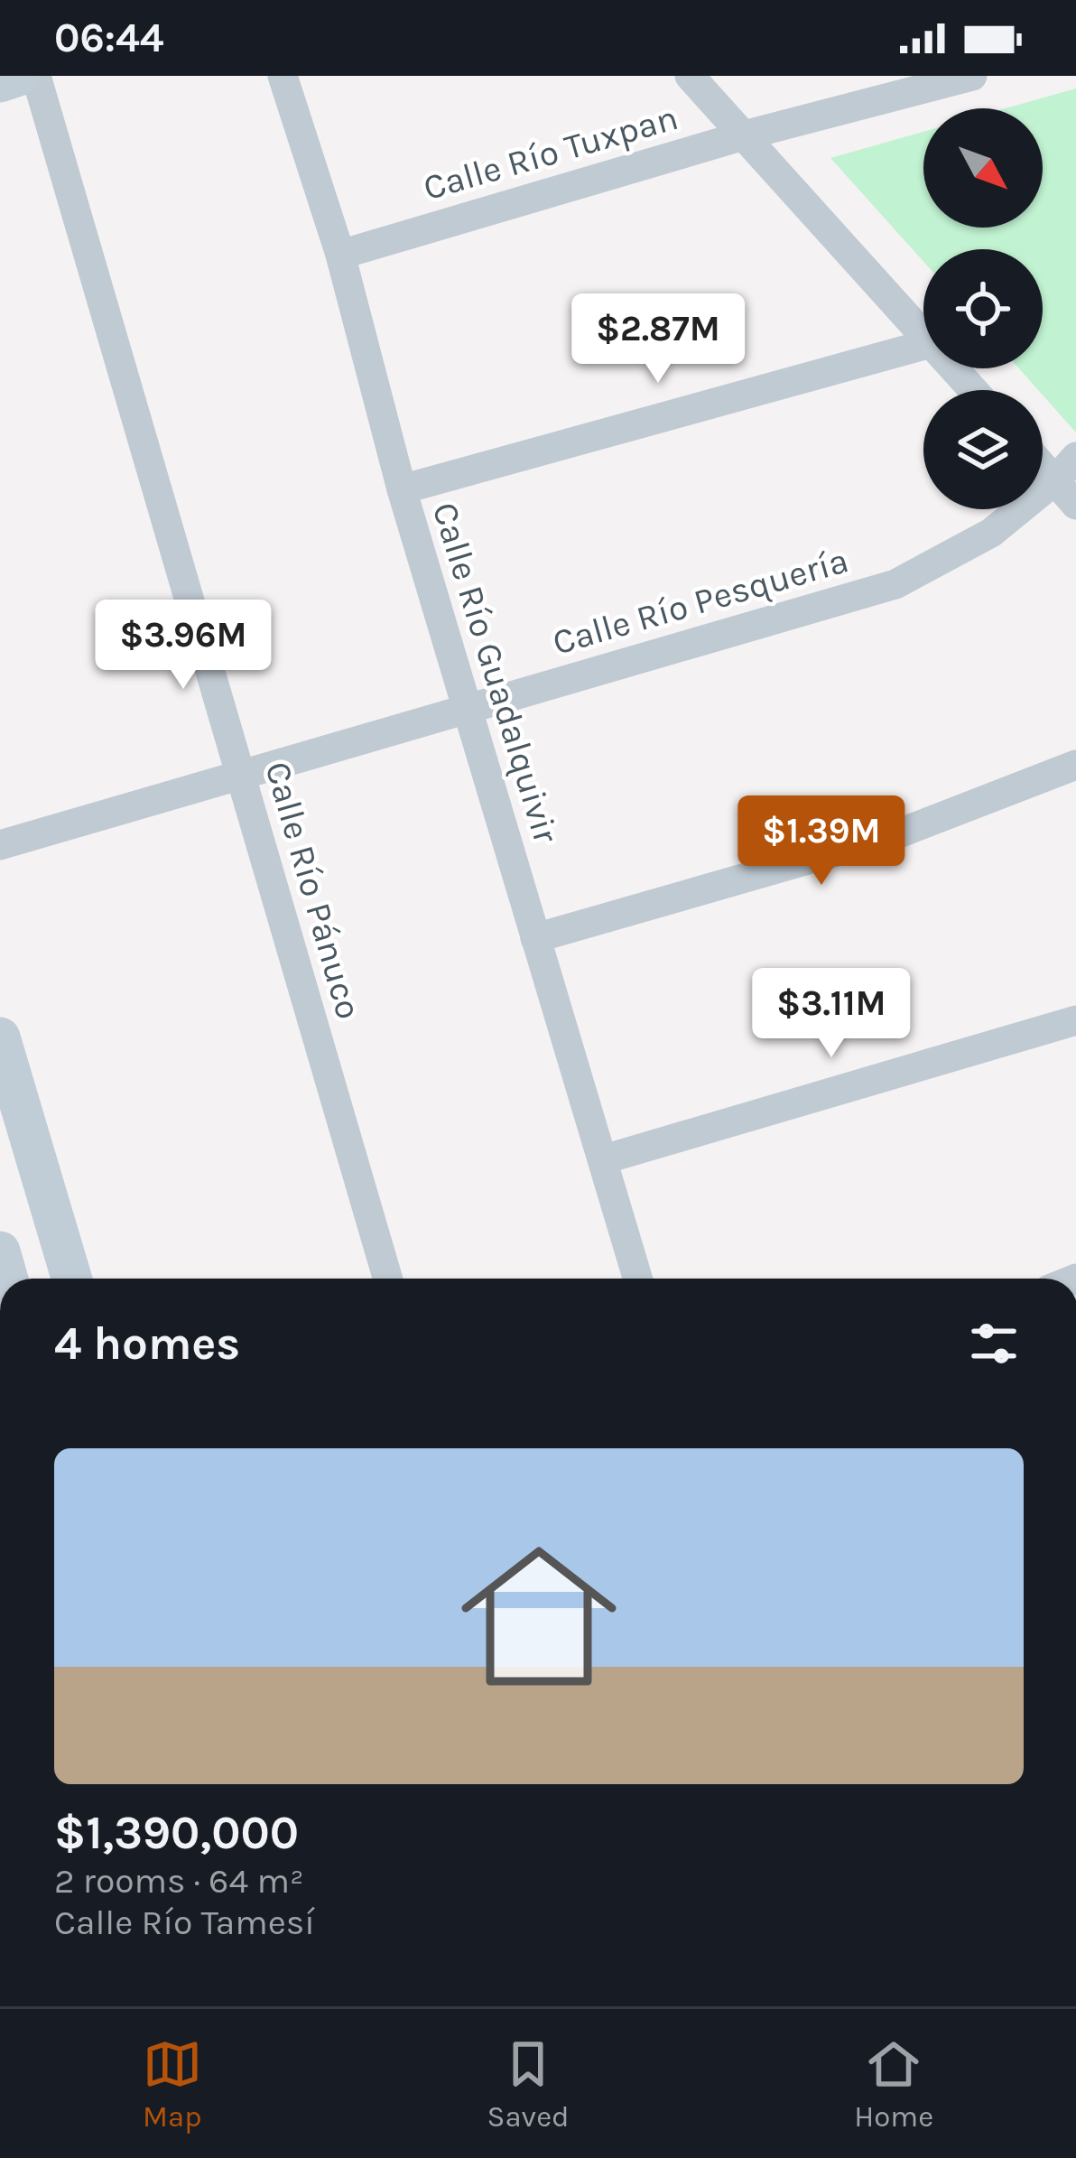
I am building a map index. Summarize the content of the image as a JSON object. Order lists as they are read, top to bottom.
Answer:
{
  "streets": {
    "street": [
      "Calle Río Tuxpan",
      "Calle Río Pesquería",
      "Calle Río Guadalquivir",
      "Calle Río Pánuco"
    ]
  },
  "crossings": [
    ["Calle Río Tuxpan", "Calle Río Guadalquivir"],
    ["Calle Río Pesquería", "Calle Río Guadalquivir"],
    ["Calle Río Pesquería", "Calle Río Pánuco"]
  ],
  "north": "bottom right",
  "page": {
    "status": "06:44",
    "price": [
      "$2.87M",
      "$3.96M",
      "$1.39M",
      "$3.11M"
    ],
    "heading": "4 homes",
    "list": [
      {
        "name": "$1,390,000",
        "note": "2 rooms · 64 m² · Calle Río Tamesí"
      }
    ],
    "tabs": ["Map", "Saved", "Home"]
  }
}
